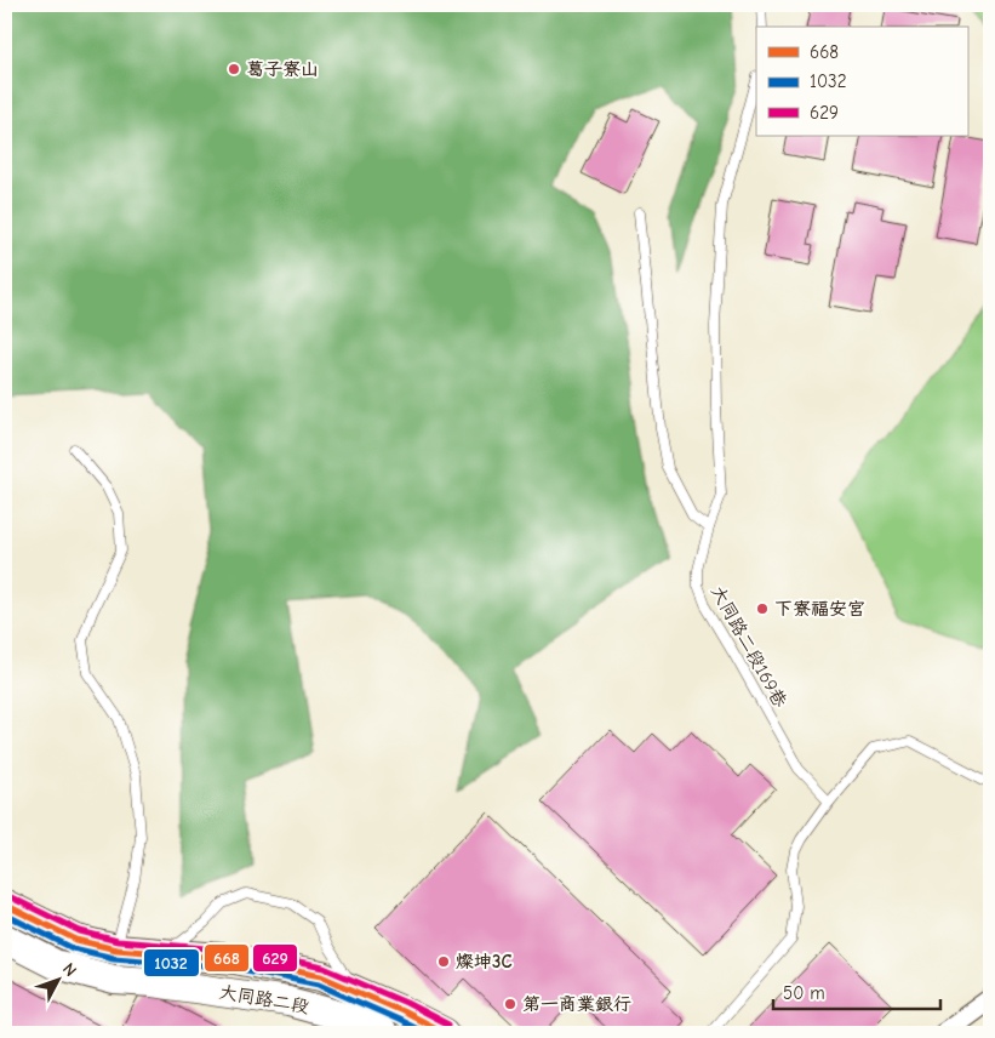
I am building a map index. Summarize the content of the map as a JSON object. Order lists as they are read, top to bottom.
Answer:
{
  "streets": {
    "main road": ["大同路二段"],
    "lane": ["大同路二段169巷"]
  },
  "places": [
    "葛子寮山",
    "下寮福安宮",
    "燦坤3C",
    "第一商業銀行"
  ],
  "lines": ["transit line 629", "transit line 668", "transit line 1032"],
  "legend": ["668", "1032", "629"],
  "scale_bar": "50 m",
  "north": "top right"
}
